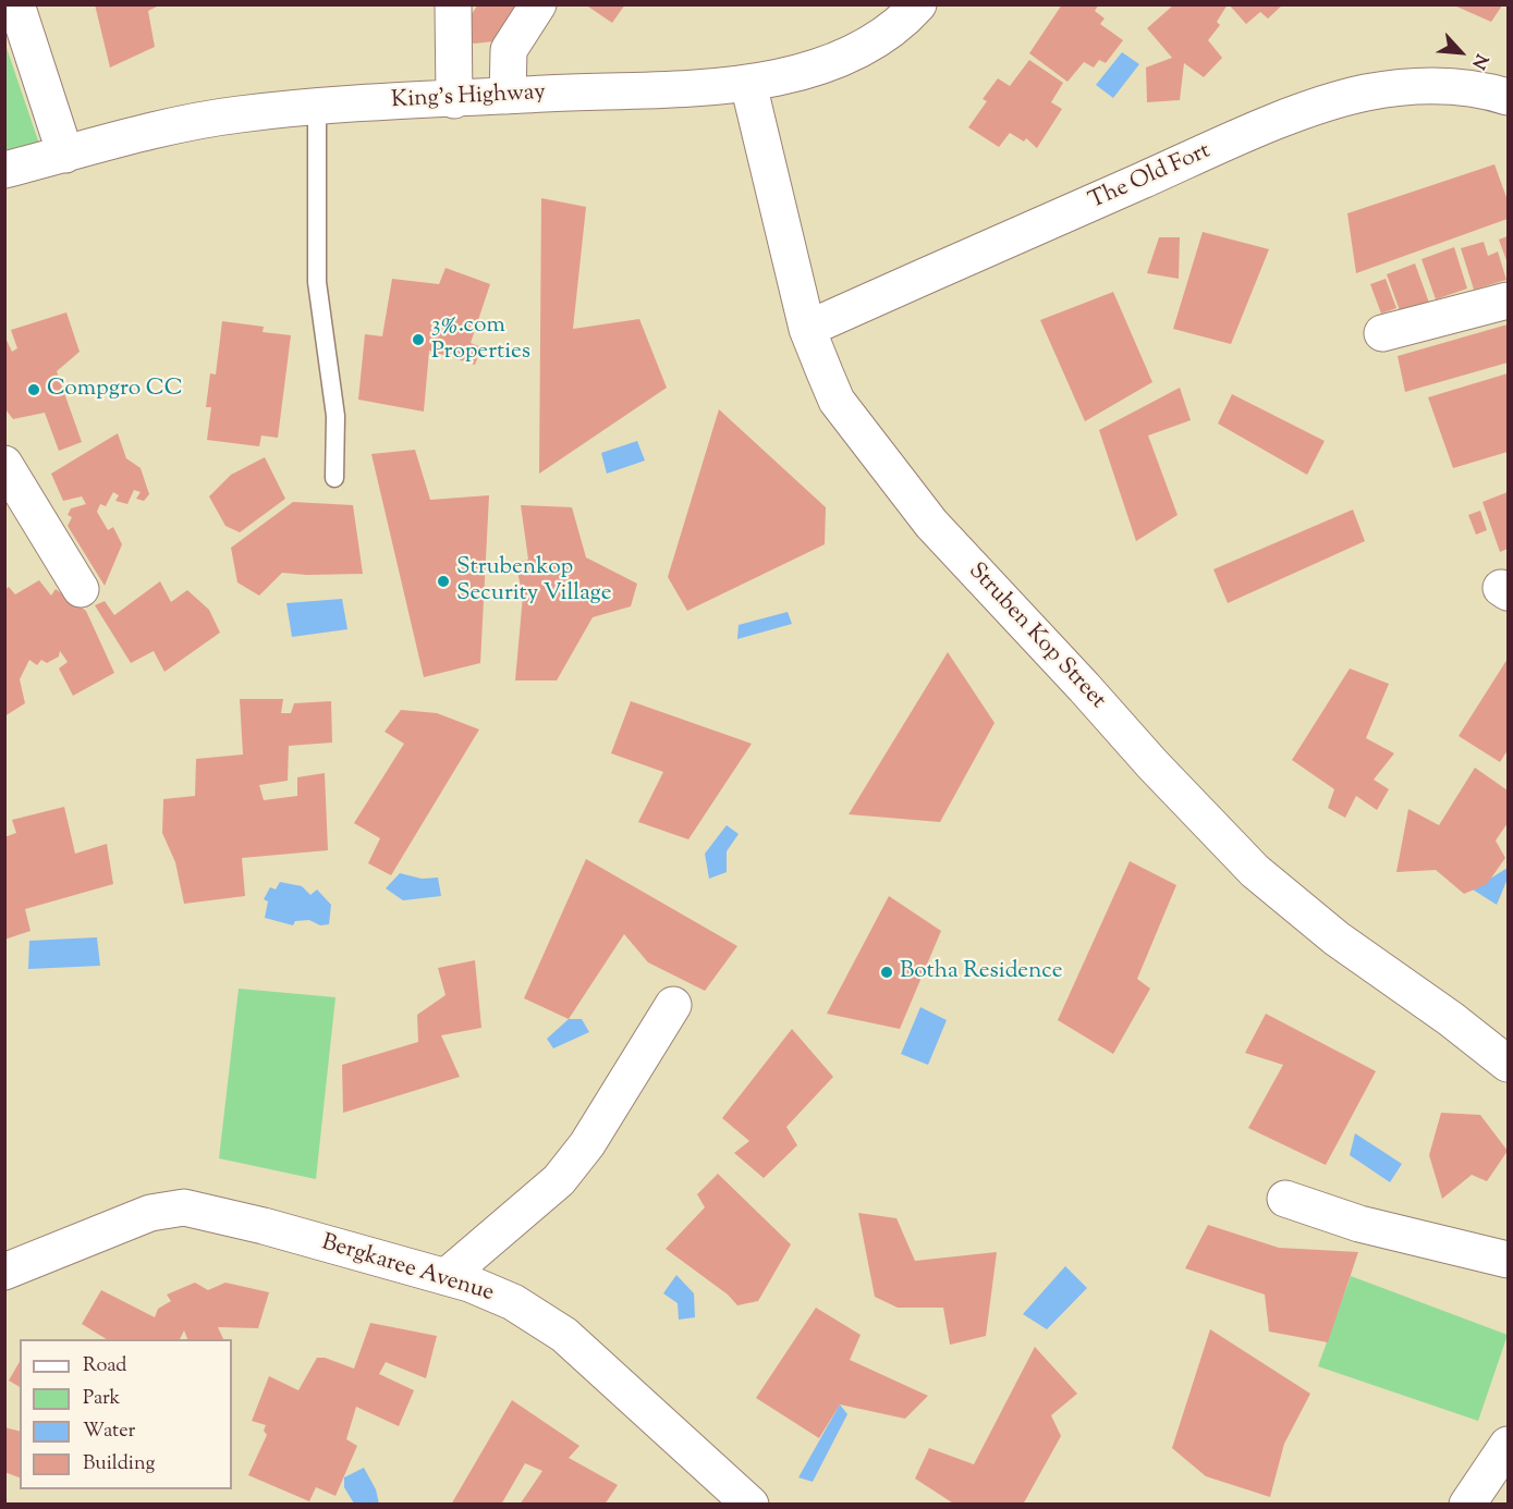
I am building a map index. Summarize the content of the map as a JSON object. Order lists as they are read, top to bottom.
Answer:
{
  "streets": {
    "street": [
      "King's Highway",
      "The Old Fort",
      "Struben Kop Street",
      "Bergkaree Avenue"
    ]
  },
  "crossings": [
    ["King's Highway", "Struben Kop Street"],
    ["The Old Fort", "Struben Kop Street"]
  ],
  "places": [
    "3%.com Properties",
    "Compgro CC",
    "Strubenkop Security Village",
    "Botha Residence"
  ],
  "legend": [
    "Road",
    "Park",
    "Water",
    "Building"
  ],
  "north": "bottom right"
}
